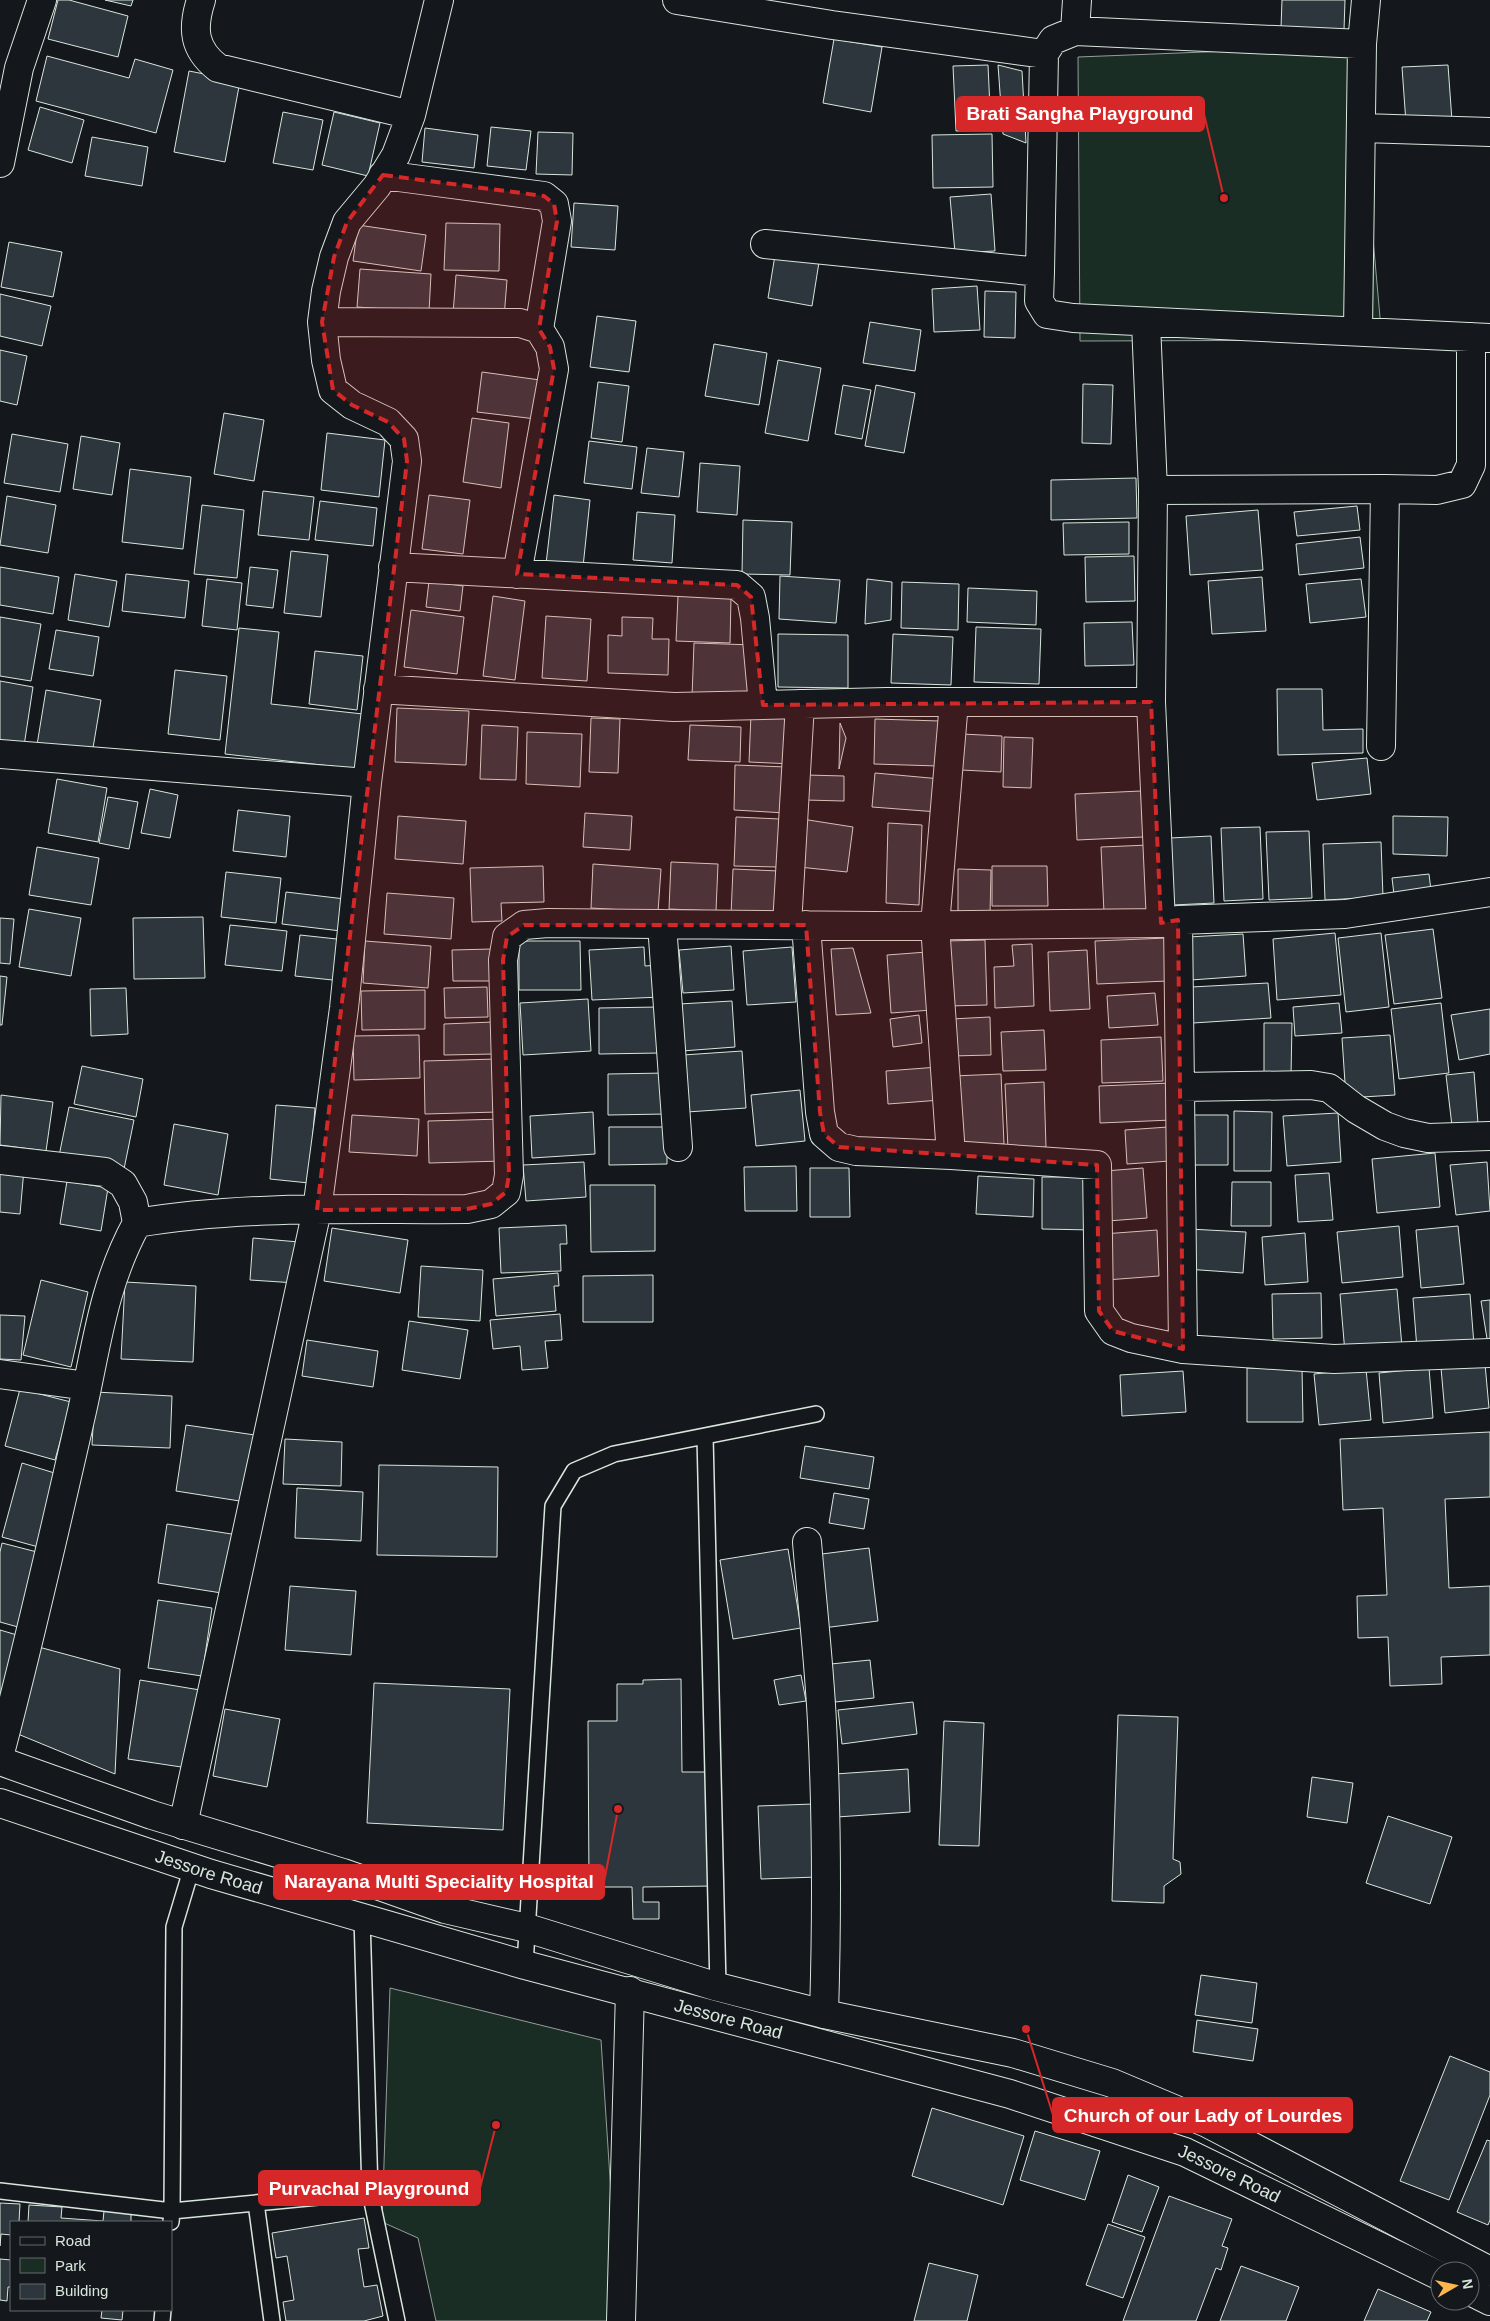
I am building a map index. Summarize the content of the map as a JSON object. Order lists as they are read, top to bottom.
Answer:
{
  "streets": {
    "main road": ["Jessore Road"]
  },
  "places": [
    "Brati Sangha Playground",
    "Narayana Multi Speciality Hospital",
    "Church of our Lady of Lourdes",
    "Purvachal Playground"
  ],
  "legend": ["Road", "Park", "Building"],
  "north": "right"
}
